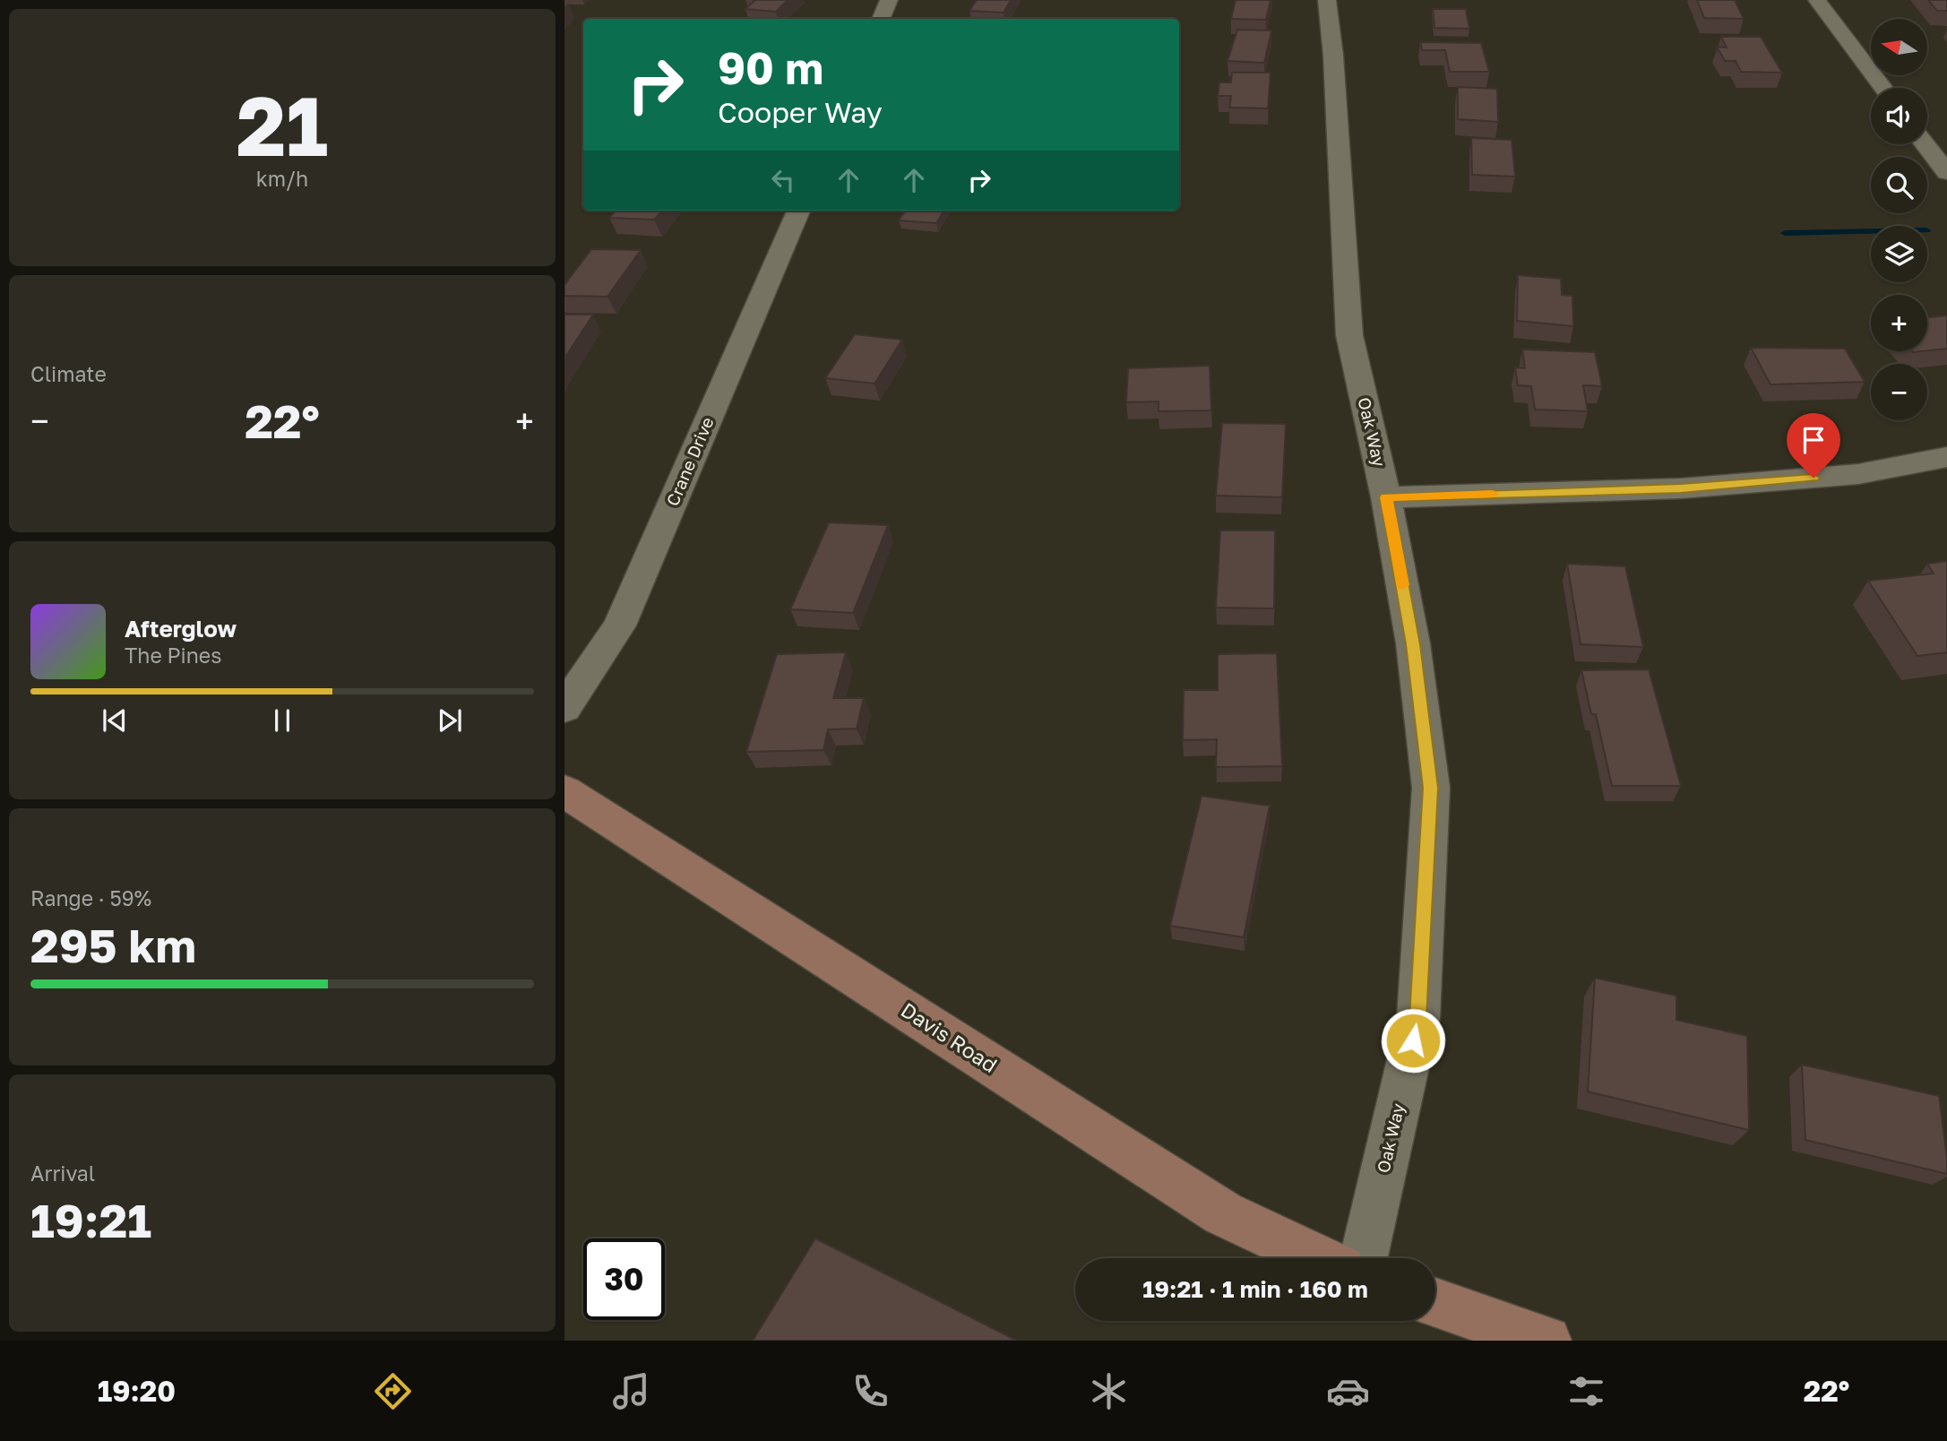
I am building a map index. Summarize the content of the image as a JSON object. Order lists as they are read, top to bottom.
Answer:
{
  "streets": {
    "street": ["Oak Way", "Crane Drive", "Davis Road"]
  },
  "north": "left",
  "page": {
    "tile": [
      ["21", "km/h"],
      "Climate",
      ["Range · 59%", "295 km"],
      ["Arrival", "19:21"]
    ],
    "map_buttons": ["+", "−"],
    "turn": ["90 m", "Cooper Way"],
    "heat": ["−", "22°", "+"],
    "song": ["Afterglow", "The Pines"],
    "limit": "30",
    "trip": "19:21 · 1 min · 160 m",
    "tabs": ["19:20", "22°"]
  }
}
